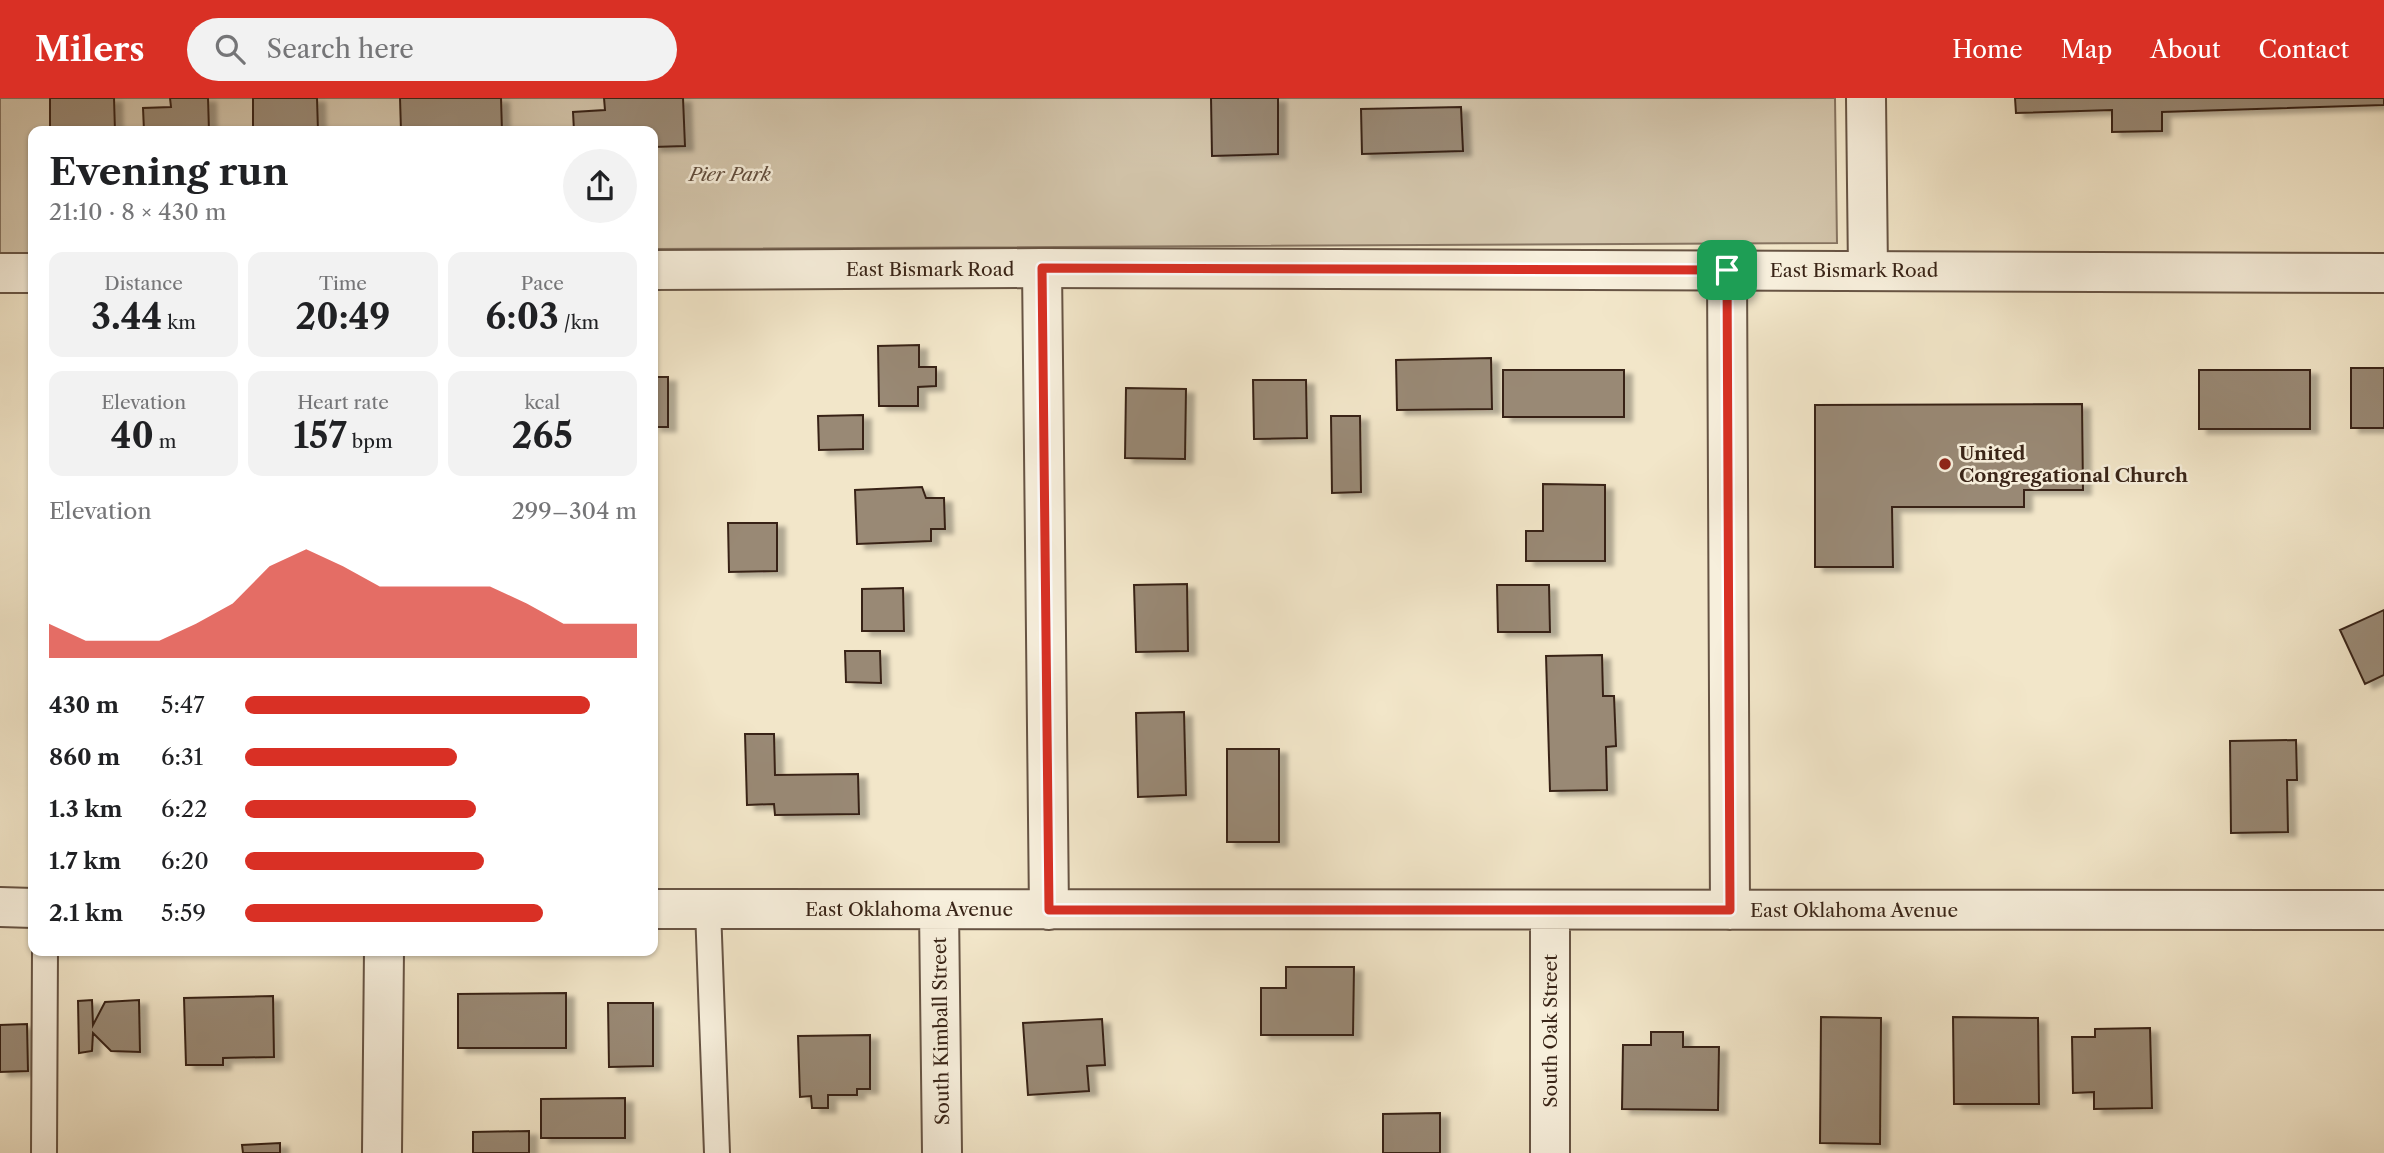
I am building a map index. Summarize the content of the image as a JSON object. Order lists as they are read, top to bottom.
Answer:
{
  "streets": {
    "street": [
      "East Bismark Road",
      "East Oklahoma Avenue",
      "South Kimball Street",
      "South Oak Street"
    ]
  },
  "crossings": [
    ["East Oklahoma Avenue", "South Kimball Street"],
    ["East Oklahoma Avenue", "South Oak Street"]
  ],
  "parks": ["Pier Park"],
  "places": ["United Congregational Church"],
  "page": {
    "header": "Milers",
    "search": "Search here",
    "nav": [
      "Home",
      "Map",
      "About",
      "Contact"
    ],
    "heading": ["Evening run", "21:10 · 8 × 430 m"],
    "stats": [
      ["Distance", "3.44 km"],
      ["Time", "20:49"],
      ["Pace", "6:03 /km"],
      ["Elevation", "40 m"],
      ["Heart rate", "157 bpm"],
      ["kcal", "265"]
    ],
    "chart": ["Elevation", "299–304 m"],
    "list": [
      {
        "name": "430 m",
        "note": "5:47"
      },
      {
        "name": "860 m",
        "note": "6:31"
      },
      {
        "name": "1.3 km",
        "note": "6:22"
      },
      {
        "name": "1.7 km",
        "note": "6:20"
      },
      {
        "name": "2.1 km",
        "note": "5:59"
      }
    ]
  }
}
